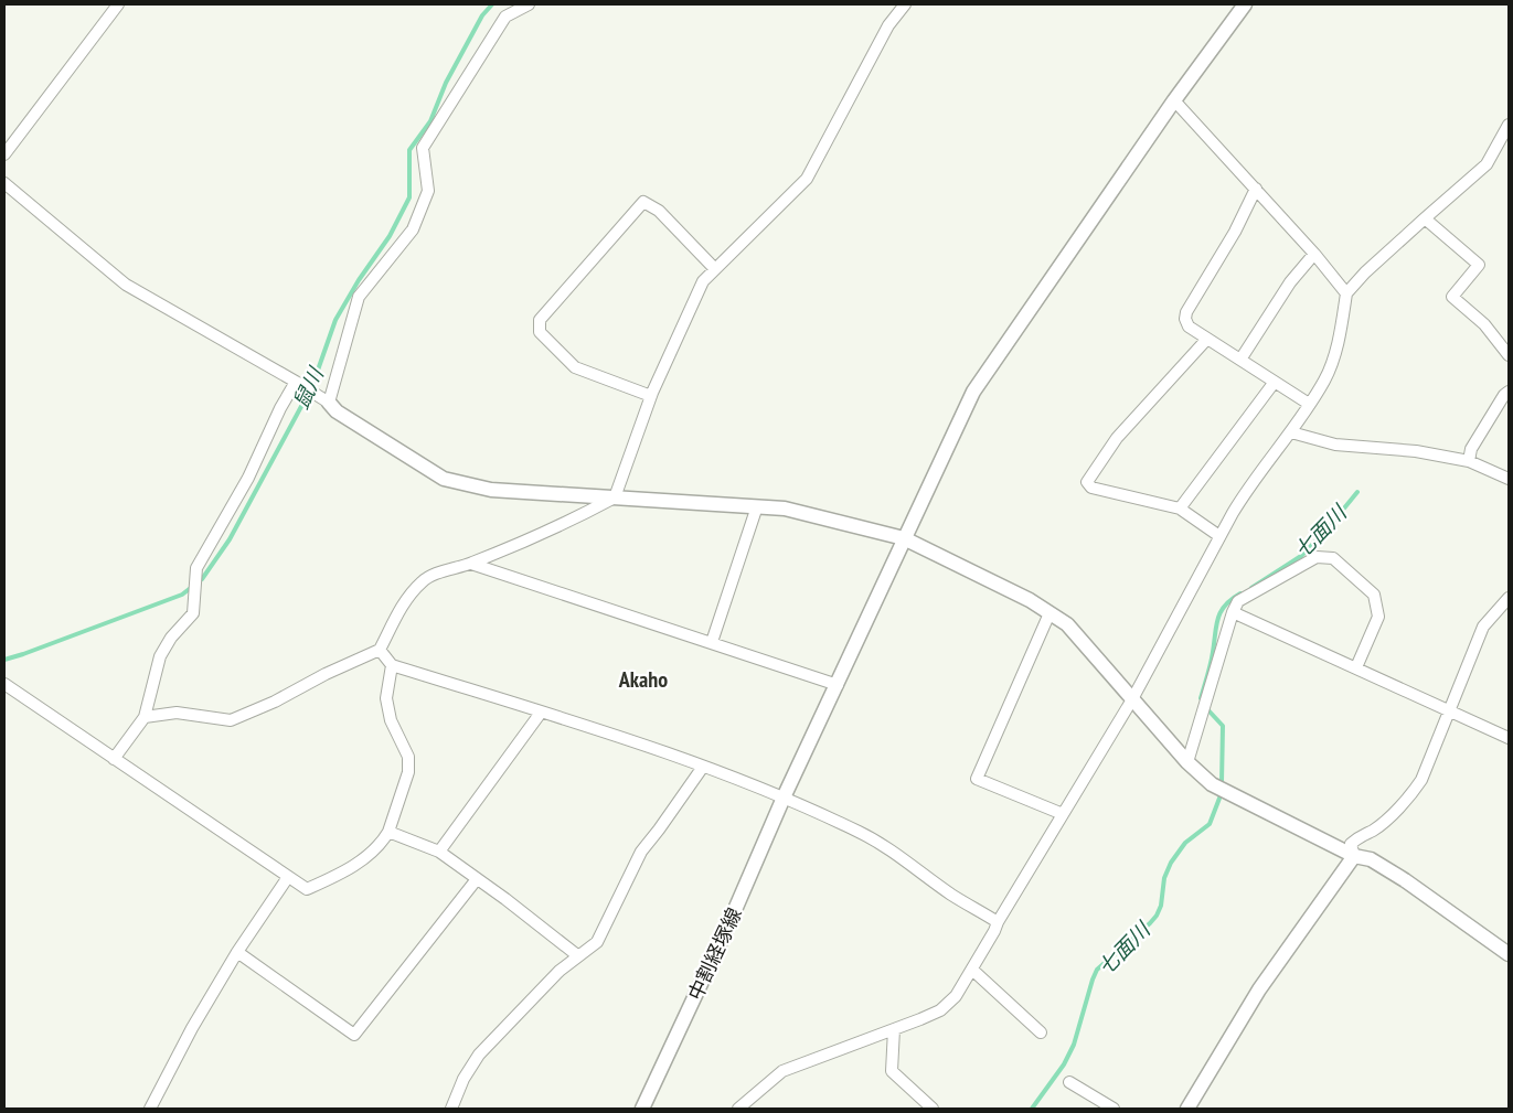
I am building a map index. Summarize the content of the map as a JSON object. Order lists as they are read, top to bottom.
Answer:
{
  "streets": {
    "street": ["中割経塚線"]
  },
  "districts": ["Akaho"],
  "water": ["鼠川", "七面川"]
}
